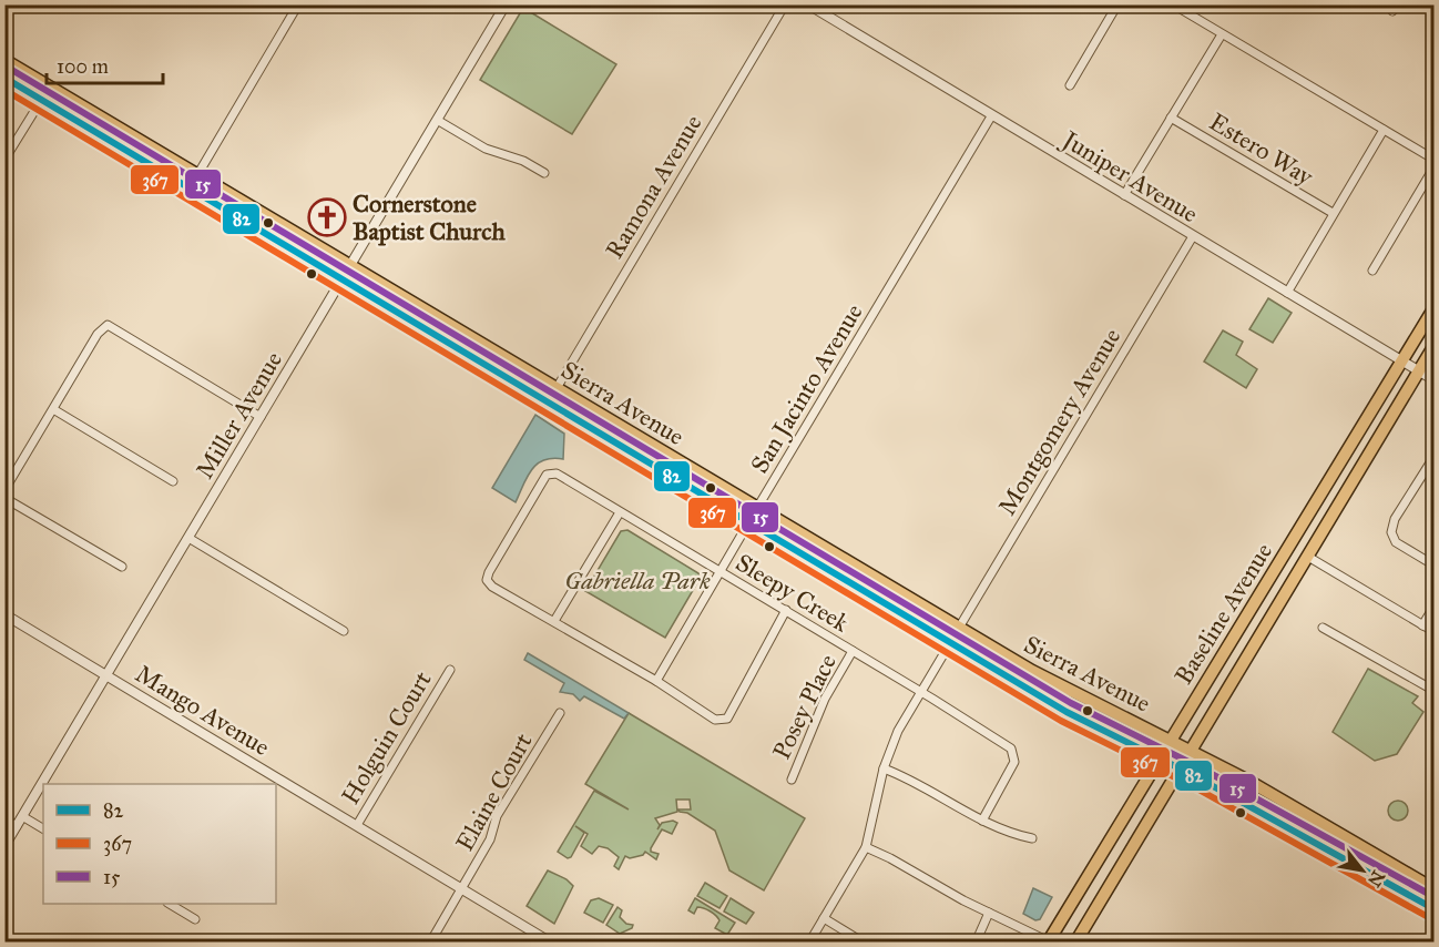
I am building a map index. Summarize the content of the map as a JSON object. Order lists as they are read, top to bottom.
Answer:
{
  "streets": {
    "main road": ["Sierra Avenue", "Baseline Avenue"],
    "street": [
      "Estero Way",
      "Juniper Avenue",
      "Ramona Avenue",
      "San Jacinto Avenue",
      "Miller Avenue",
      "Montgomery Avenue",
      "Sleepy Creek",
      "Posey Place",
      "Mango Avenue",
      "Holguin Court",
      "Elaine Court"
    ]
  },
  "crossings": [
    ["Juniper Avenue", "San Jacinto Avenue"],
    ["Juniper Avenue", "Montgomery Avenue"],
    ["Juniper Avenue", "Baseline Avenue"],
    ["Ramona Avenue", "Sierra Avenue"],
    ["San Jacinto Avenue", "Sierra Avenue"],
    ["San Jacinto Avenue", "Sleepy Creek"],
    ["Sierra Avenue", "Miller Avenue"],
    ["Sierra Avenue", "Montgomery Avenue"],
    ["Sierra Avenue", "Baseline Avenue"],
    ["Miller Avenue", "Mango Avenue"],
    ["Sleepy Creek", "Posey Place"],
    ["Mango Avenue", "Holguin Court"],
    ["Mango Avenue", "Elaine Court"]
  ],
  "parks": ["Gabriella Park"],
  "places": {
    "church": ["Cornerstone Baptist Church"]
  },
  "lines": ["transit line 15", "transit line 82", "transit line 367"],
  "legend": ["82", "367", "15"],
  "scale_bar": "100 m",
  "north": "bottom right"
}
